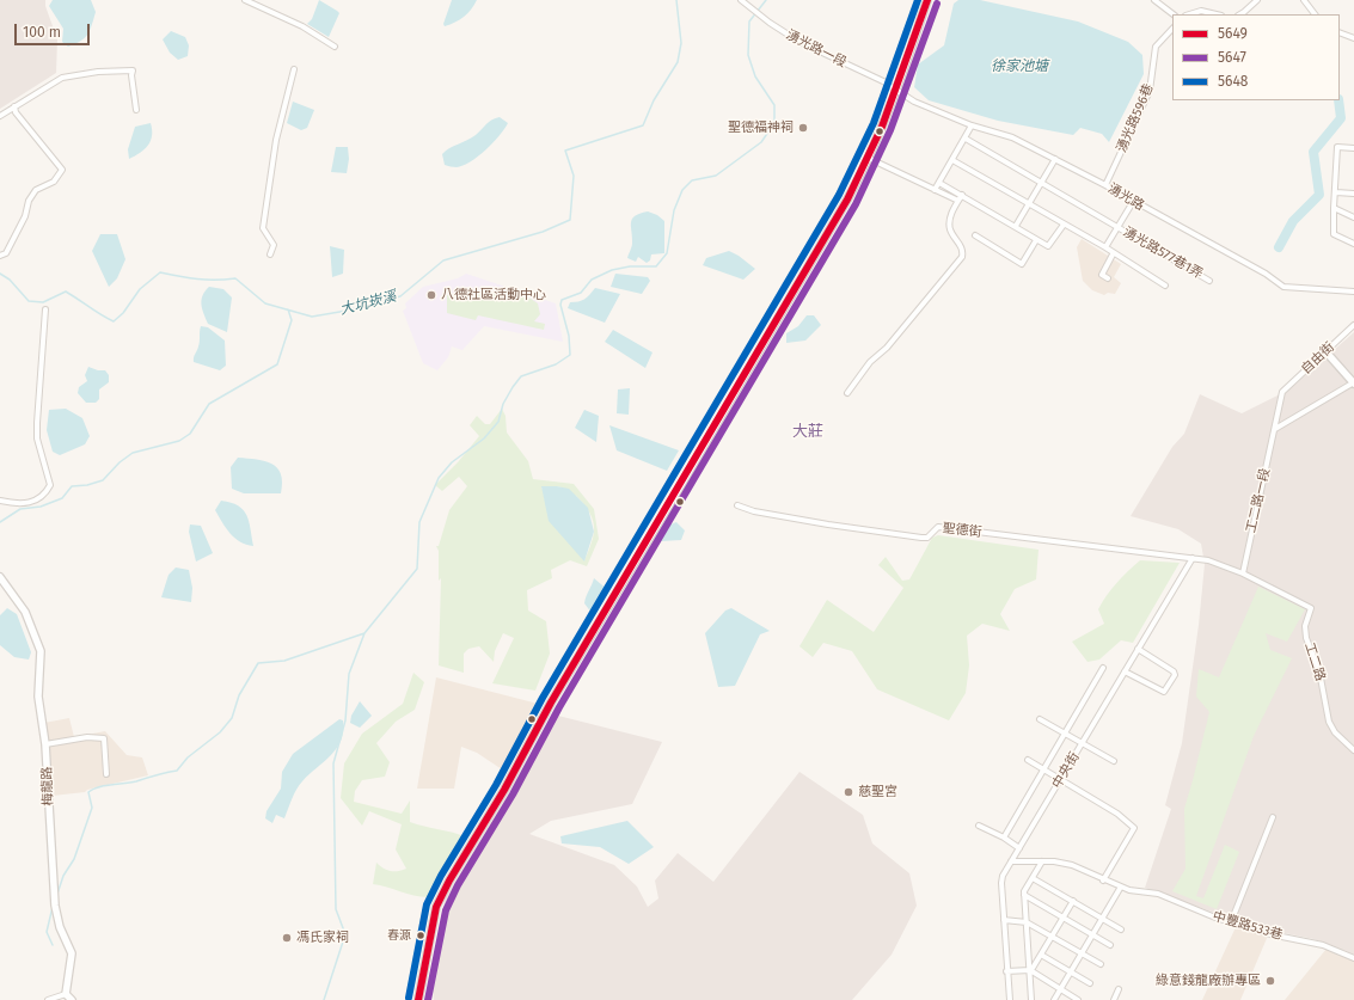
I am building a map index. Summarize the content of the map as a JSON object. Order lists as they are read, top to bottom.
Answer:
{
  "streets": {
    "street": [
      "湧光路一段",
      "湧光路596巷",
      "湧光路",
      "湧光路577巷1弄",
      "自由街",
      "工二路一段",
      "聖德街",
      "工二路",
      "中央街",
      "梅龍路",
      "中豐路533巷"
    ]
  },
  "crossings": [
    ["湧光路一段", "湧光路"],
    ["湧光路596巷", "湧光路"],
    ["自由街", "工二路一段"],
    ["工二路一段", "工二路"],
    ["聖德街", "工二路"],
    ["聖德街", "中央街"],
    ["工二路", "中央街"],
    ["中央街", "中豐路533巷"]
  ],
  "districts": ["大莊"],
  "water": ["徐家池塘", "大坑崁溪"],
  "places": [
    "聖德福神祠",
    "八德社區活動中心",
    "慈聖宮",
    "春源",
    "馮氏家祠",
    "綠意錢龍廠辦專區"
  ],
  "lines": ["transit line 5649", "transit line 5648", "transit line 5647"],
  "legend": ["5649", "5647", "5648"],
  "scale_bar": "100 m"
}
